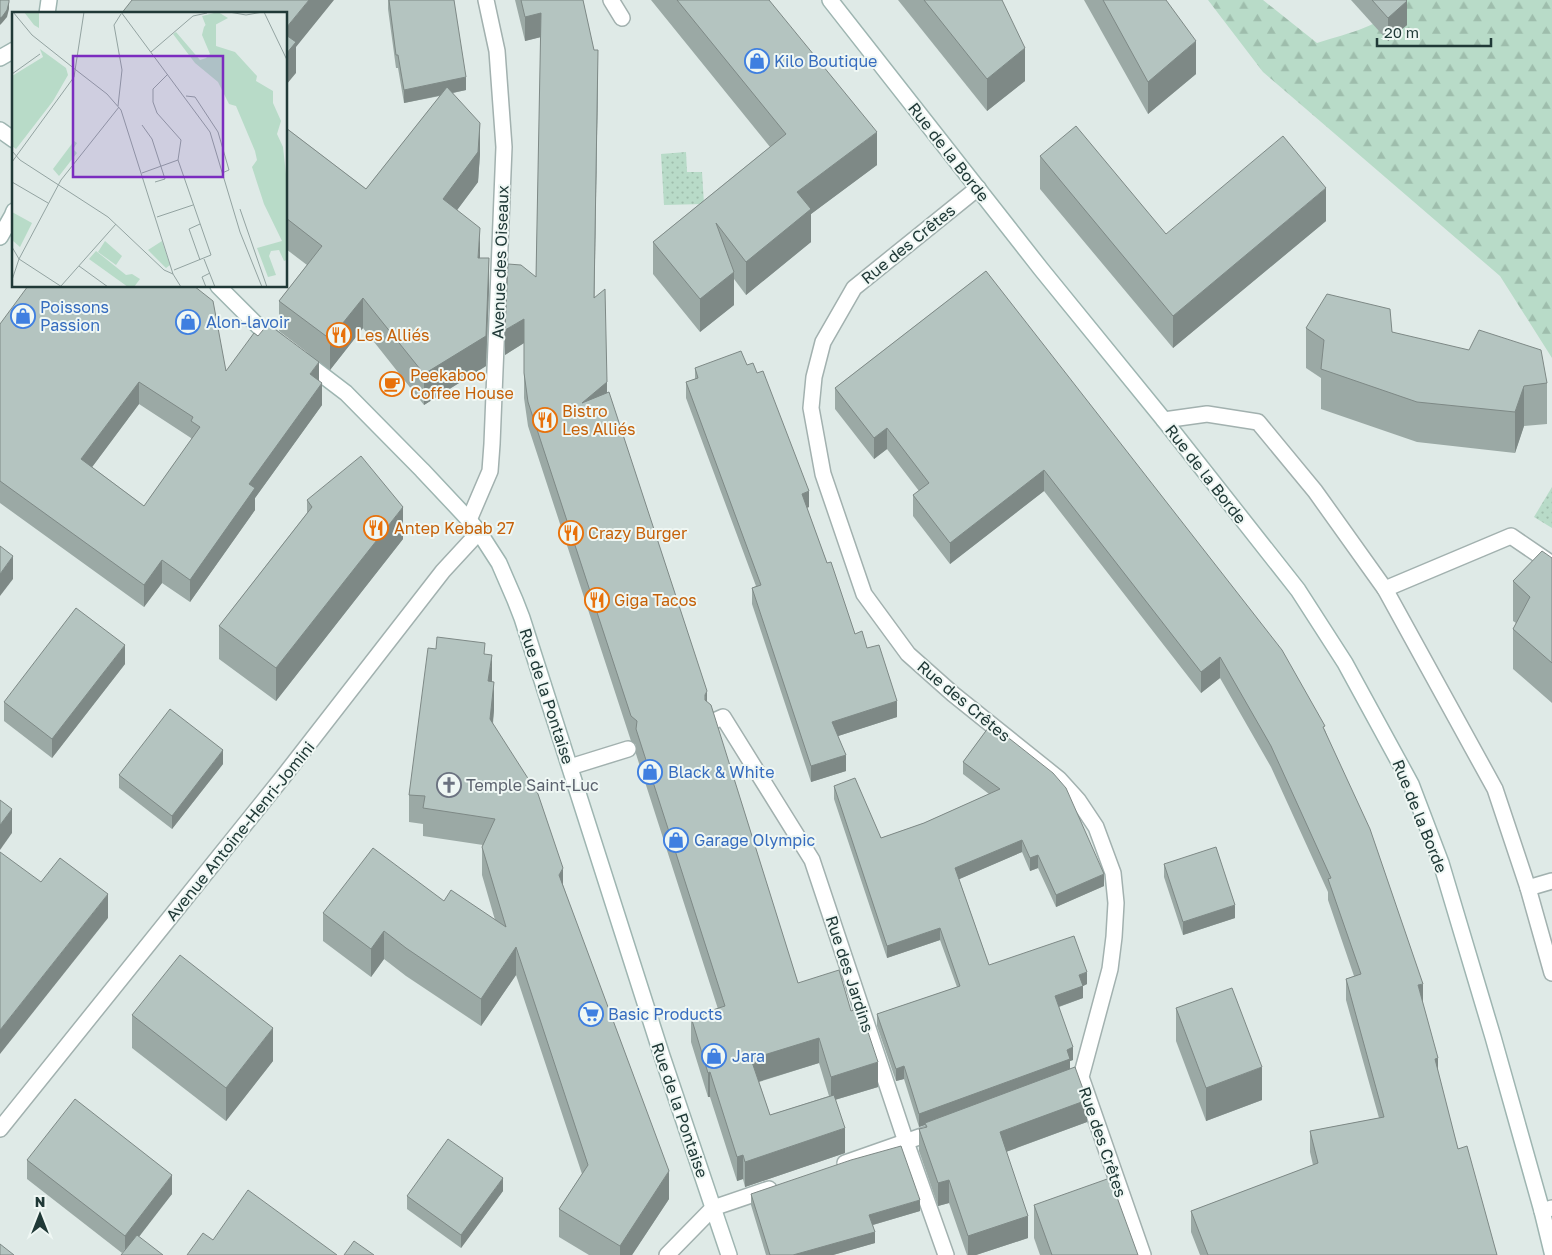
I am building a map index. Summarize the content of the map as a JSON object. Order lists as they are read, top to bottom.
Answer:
{
  "streets": {
    "street": [
      "Rue de la Borde",
      "Rue des Crêtes",
      "Avenue des Oiseaux",
      "Rue de la Pontaise",
      "Avenue Antoine-Henri-Jomini",
      "Rue des Jardins"
    ]
  },
  "crossings": [
    ["Rue de la Borde", "Rue des Crêtes"],
    ["Avenue des Oiseaux", "Rue de la Pontaise"],
    ["Rue de la Pontaise", "Avenue Antoine-Henri-Jomini"]
  ],
  "places": {
    "shop": [
      "Kilo Boutique",
      "Poissons Passion",
      "Alon-lavoir",
      "Black & White",
      "Garage Olympic",
      "Jara"
    ],
    "restaurant": [
      "Les Alliés",
      "Bistro Les Alliés",
      "Antep Kebab 27",
      "Crazy Burger",
      "Giga Tacos"
    ],
    "cafe": ["Peekaboo Coffee House"],
    "church": ["Temple Saint-Luc"],
    "supermarket": ["Basic Products"]
  },
  "scale_bar": "20 m",
  "north": "top"
}
